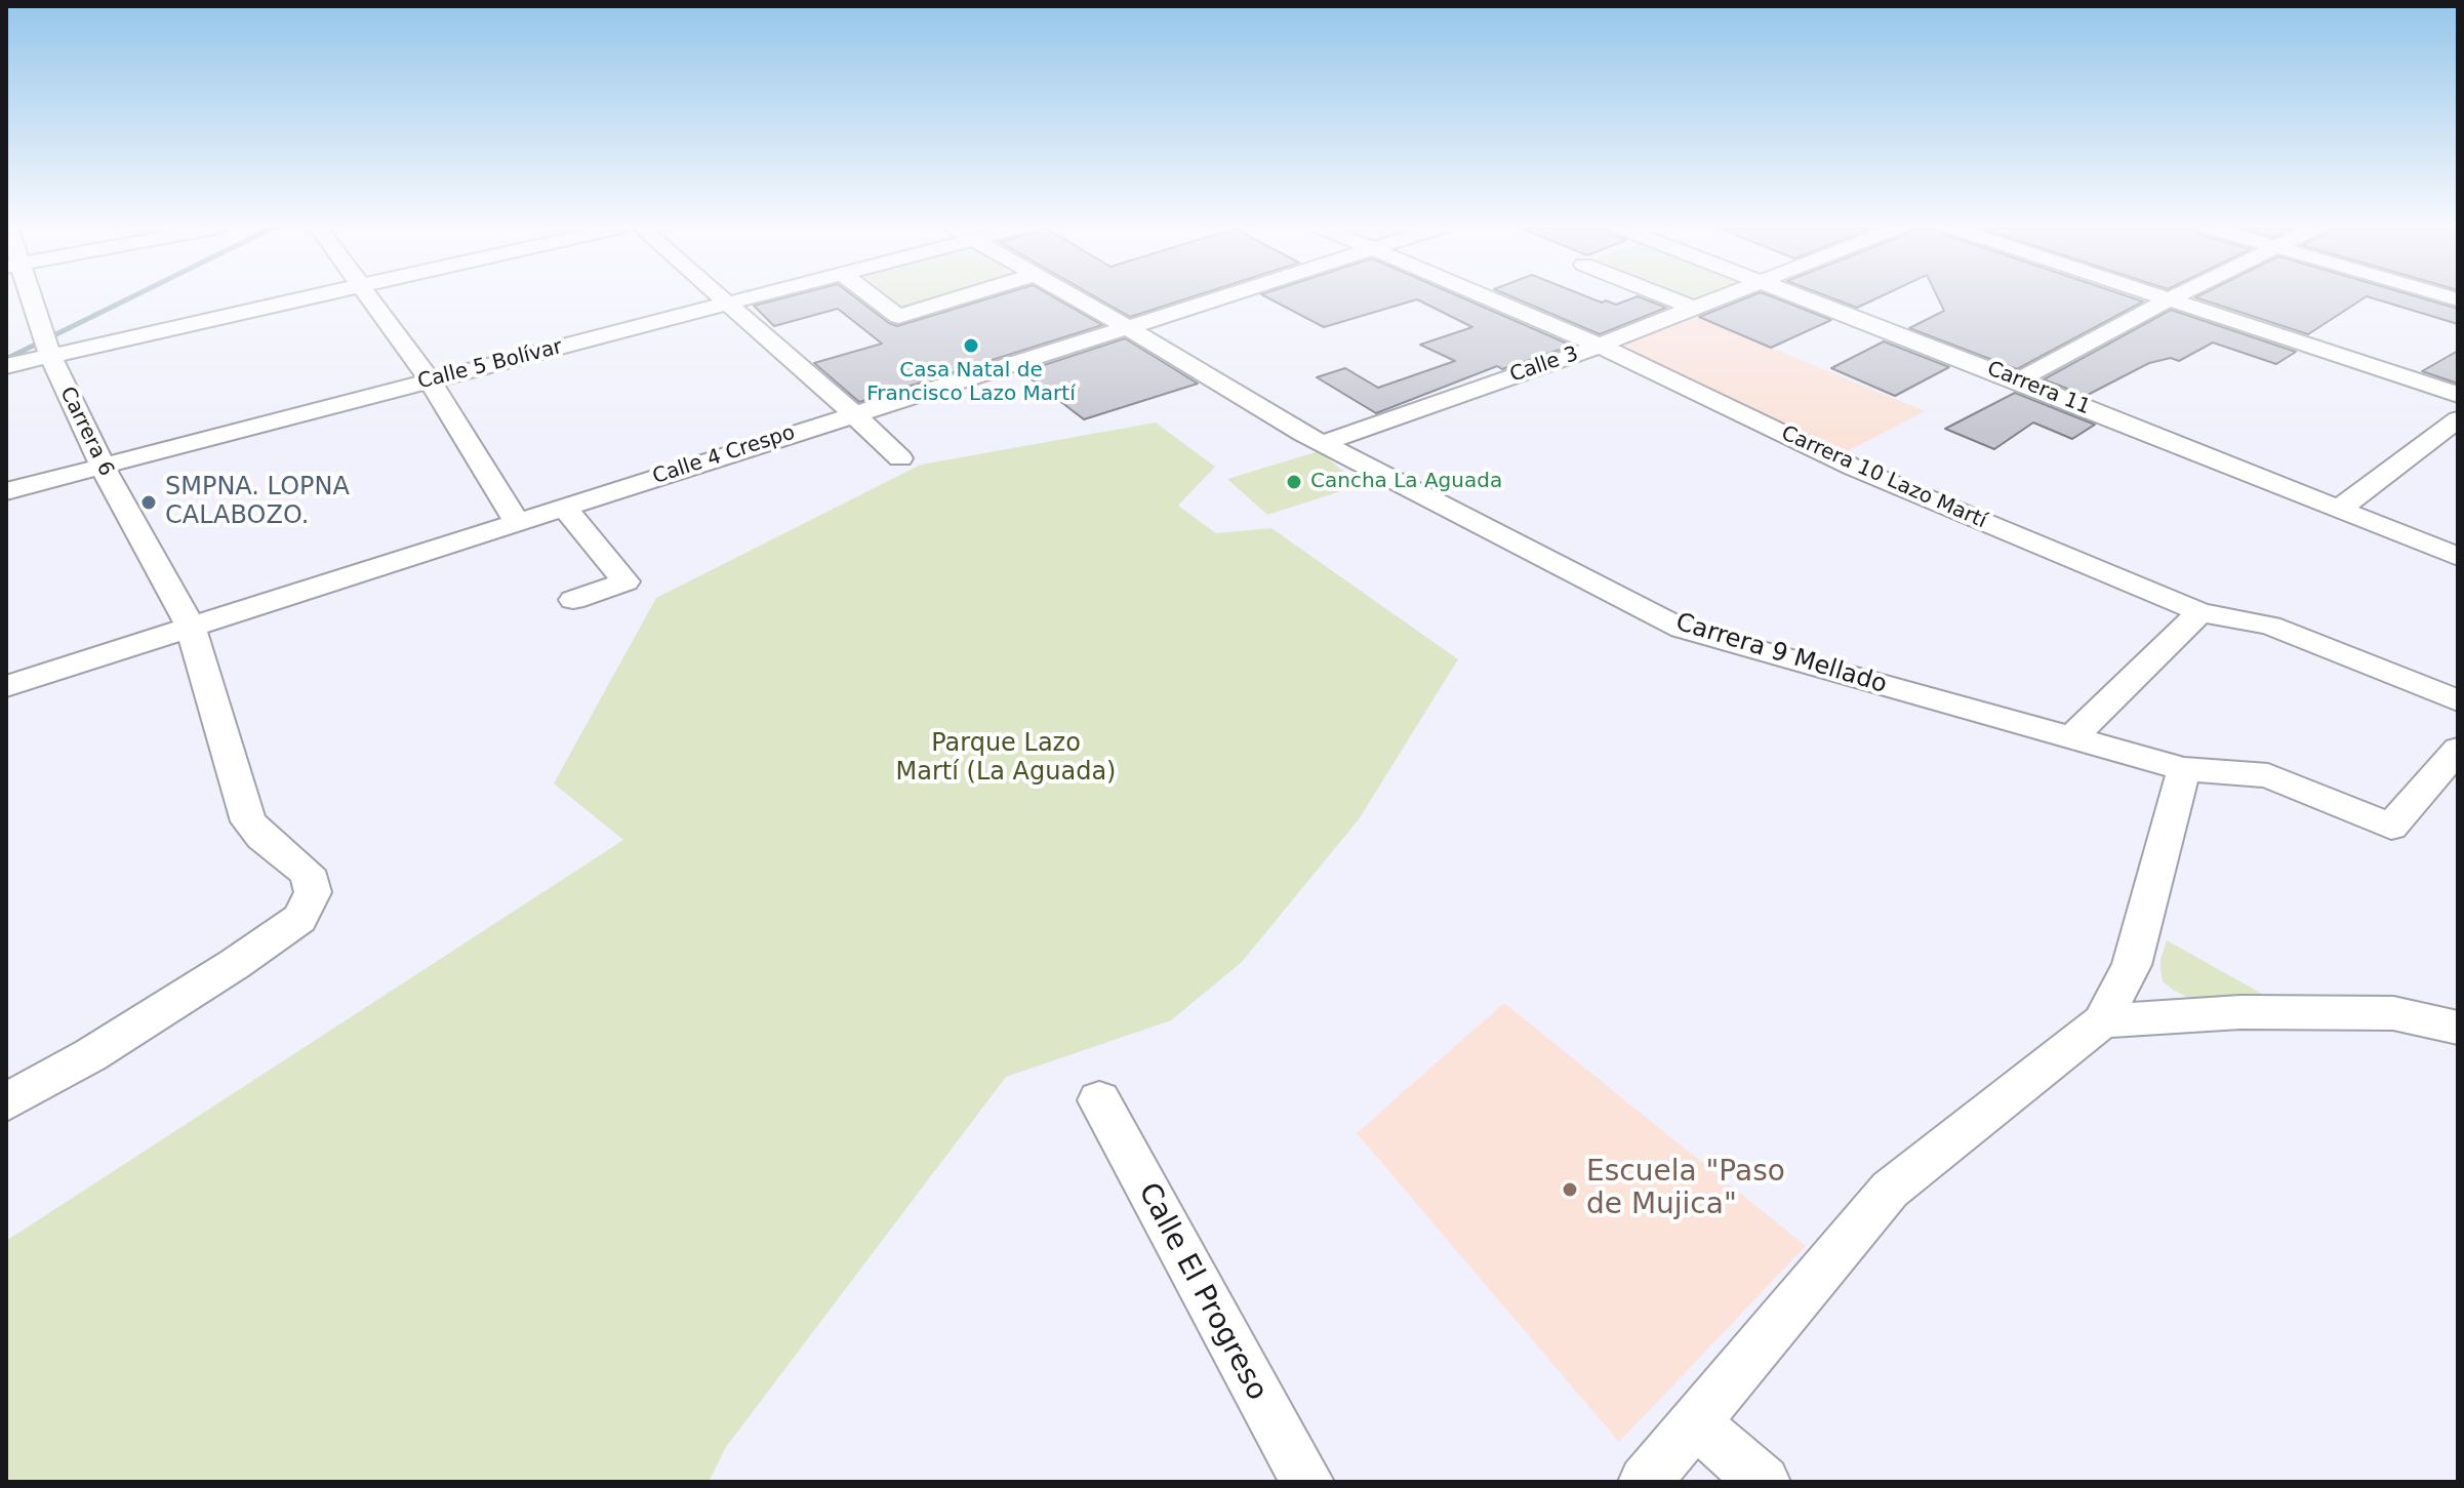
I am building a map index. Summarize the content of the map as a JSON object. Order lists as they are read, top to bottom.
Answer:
{
  "streets": {
    "street": [
      "Calle 5 Bolívar",
      "Calle 3",
      "Carrera 11",
      "Carrera 6",
      "Calle 4 Crespo",
      "Carrera 10 Lazo Martí",
      "Carrera 9 Mellado",
      "Calle El Progreso"
    ]
  },
  "crossings": [
    ["Calle 5 Bolívar", "Carrera 6"],
    ["Calle 3", "Carrera 10 Lazo Martí"],
    ["Calle 3", "Carrera 9 Mellado"],
    ["Carrera 6", "Calle 4 Crespo"],
    ["Calle 4 Crespo", "Carrera 9 Mellado"]
  ],
  "parks": ["Parque Lazo Martí (La Aguada)"],
  "places": [
    "Casa Natal de Francisco Lazo Martí",
    "Cancha La Aguada",
    "SMPNA. LOPNA CALABOZO.",
    "Escuela \"Paso de Mujica\""
  ]
}
